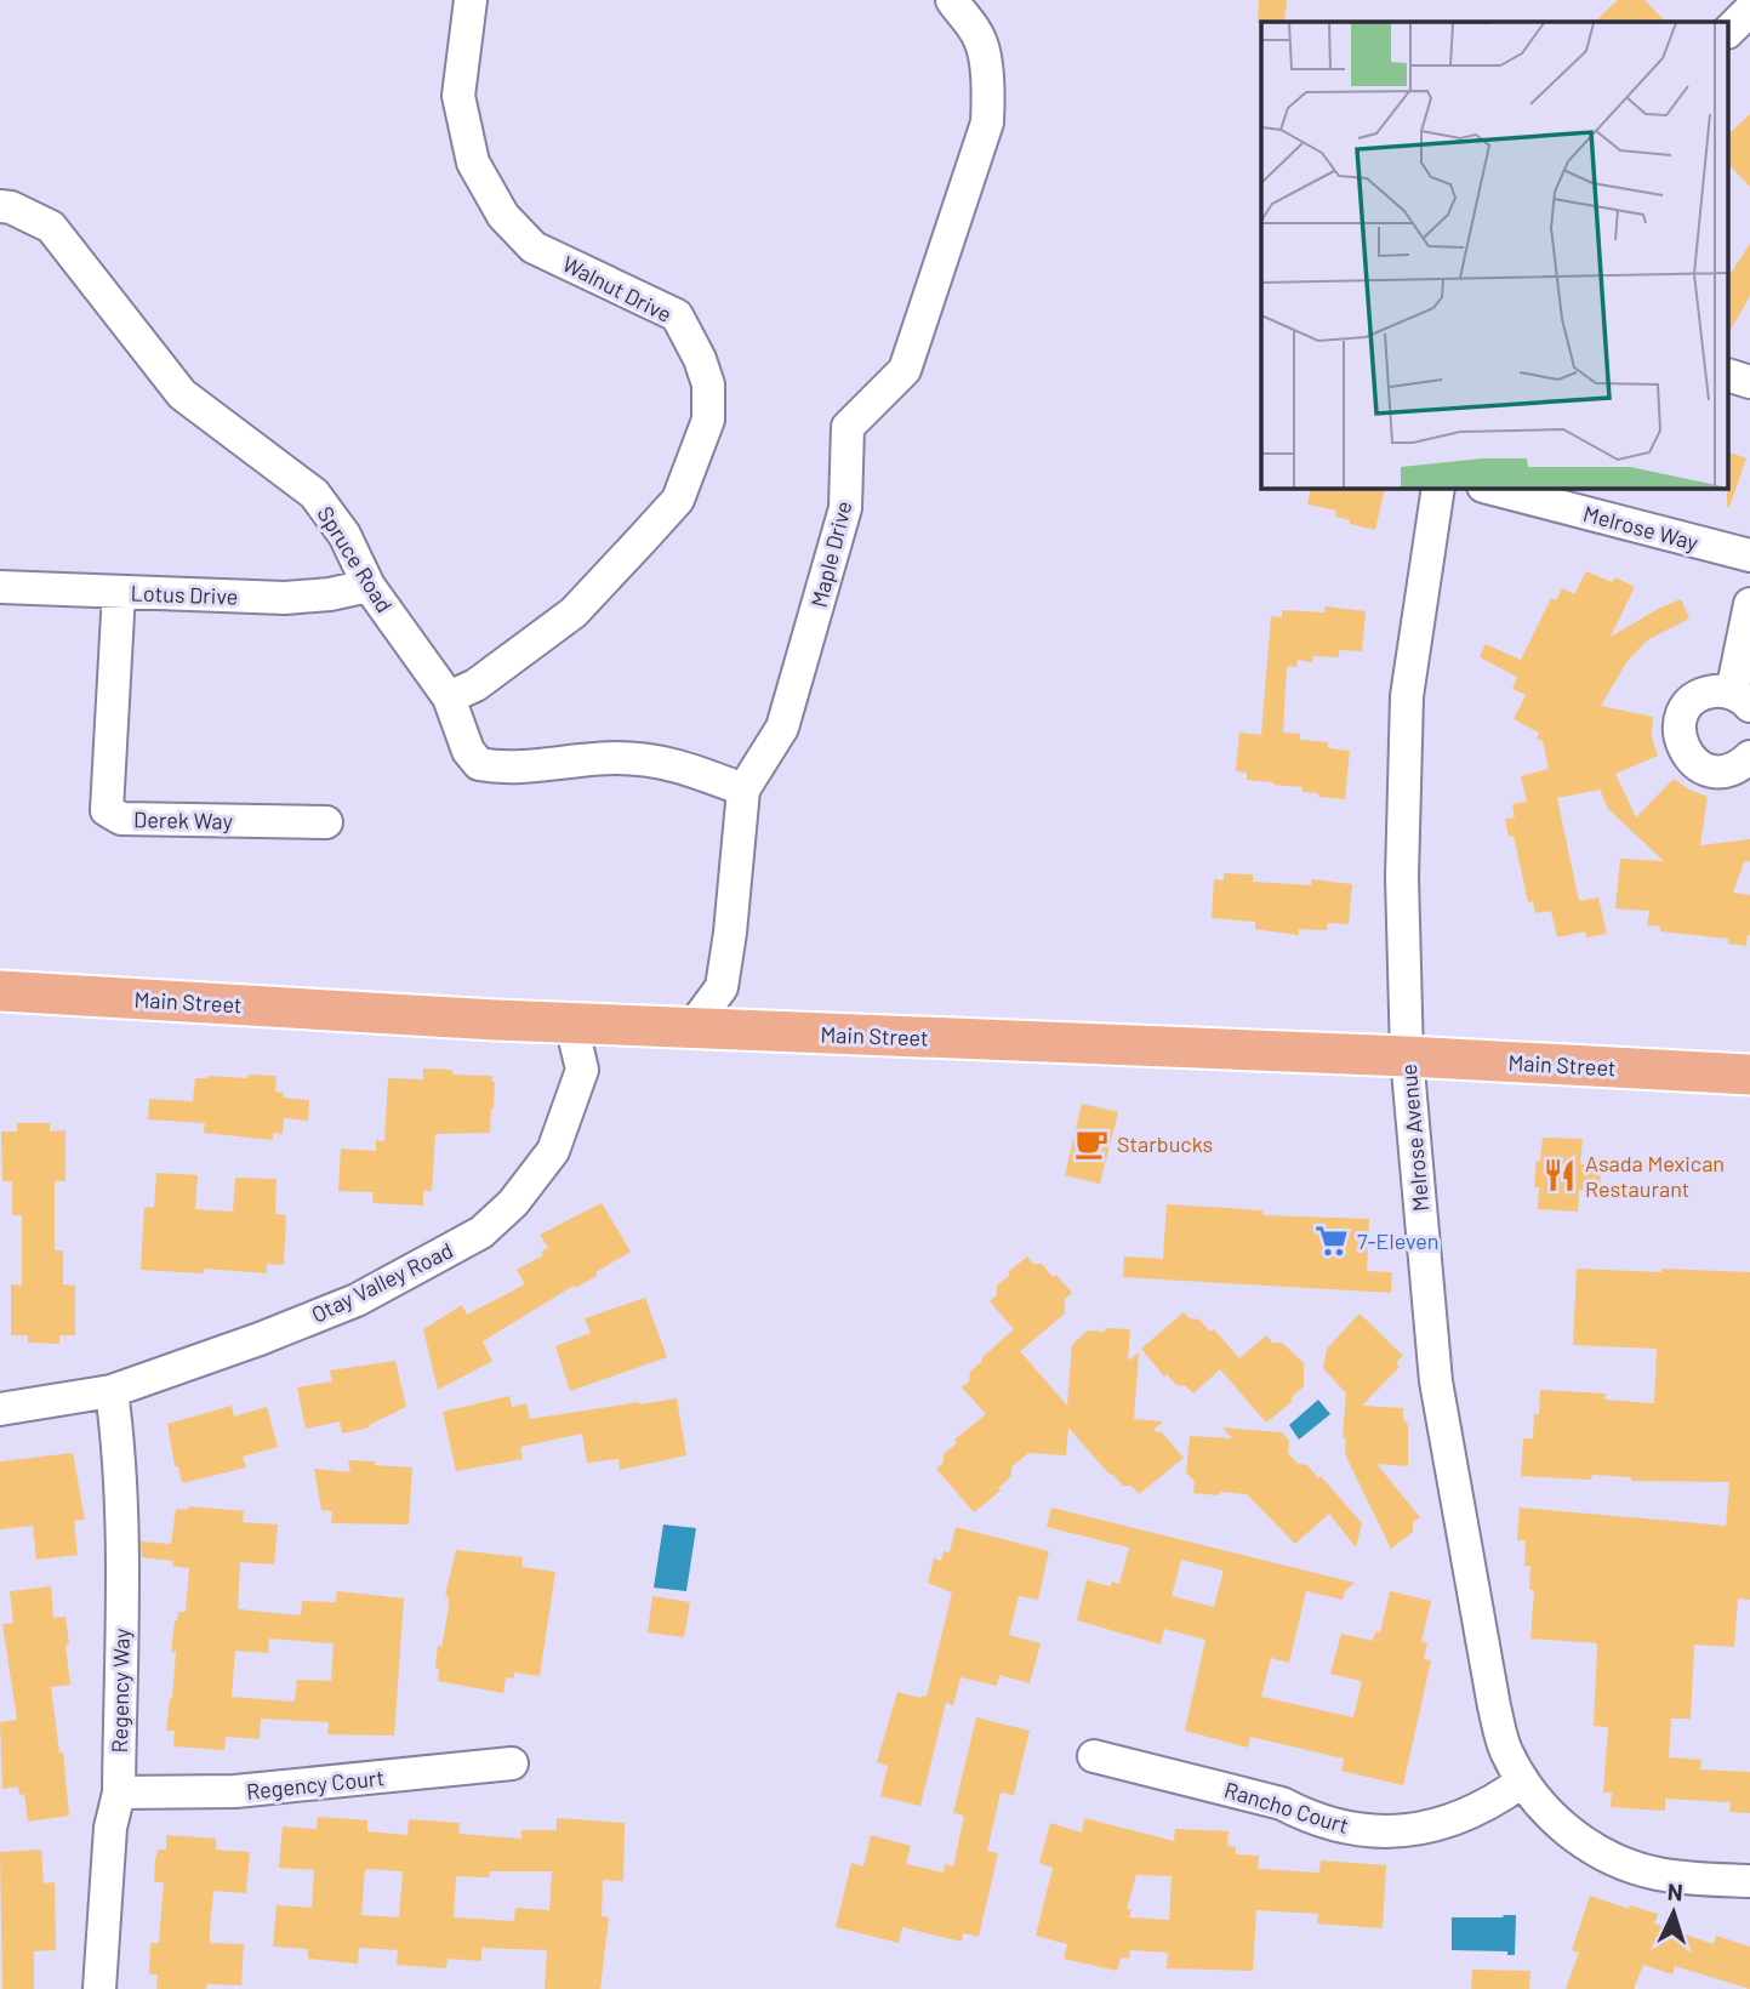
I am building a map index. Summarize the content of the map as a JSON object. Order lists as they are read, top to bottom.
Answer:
{
  "streets": {
    "main road": ["Main Street"],
    "street": [
      "Walnut Drive",
      "Melrose Way",
      "Maple Drive",
      "Spruce Road",
      "Lotus Drive",
      "Derek Way",
      "Melrose Avenue",
      "Otay Valley Road",
      "Regency Way",
      "Regency Court",
      "Rancho Court"
    ]
  },
  "crossings": [
    ["Walnut Drive", "Spruce Road"],
    ["Maple Drive", "Spruce Road"],
    ["Maple Drive", "Main Street"],
    ["Spruce Road", "Lotus Drive"],
    ["Lotus Drive", "Derek Way"],
    ["Main Street", "Melrose Avenue"],
    ["Main Street", "Otay Valley Road"],
    ["Melrose Avenue", "Rancho Court"],
    ["Otay Valley Road", "Regency Way"],
    ["Regency Way", "Regency Court"]
  ],
  "places": {
    "cafe": ["Starbucks"],
    "restaurant": ["Asada Mexican Restaurant"],
    "supermarket": ["7-Eleven"]
  },
  "north": "top"
}
